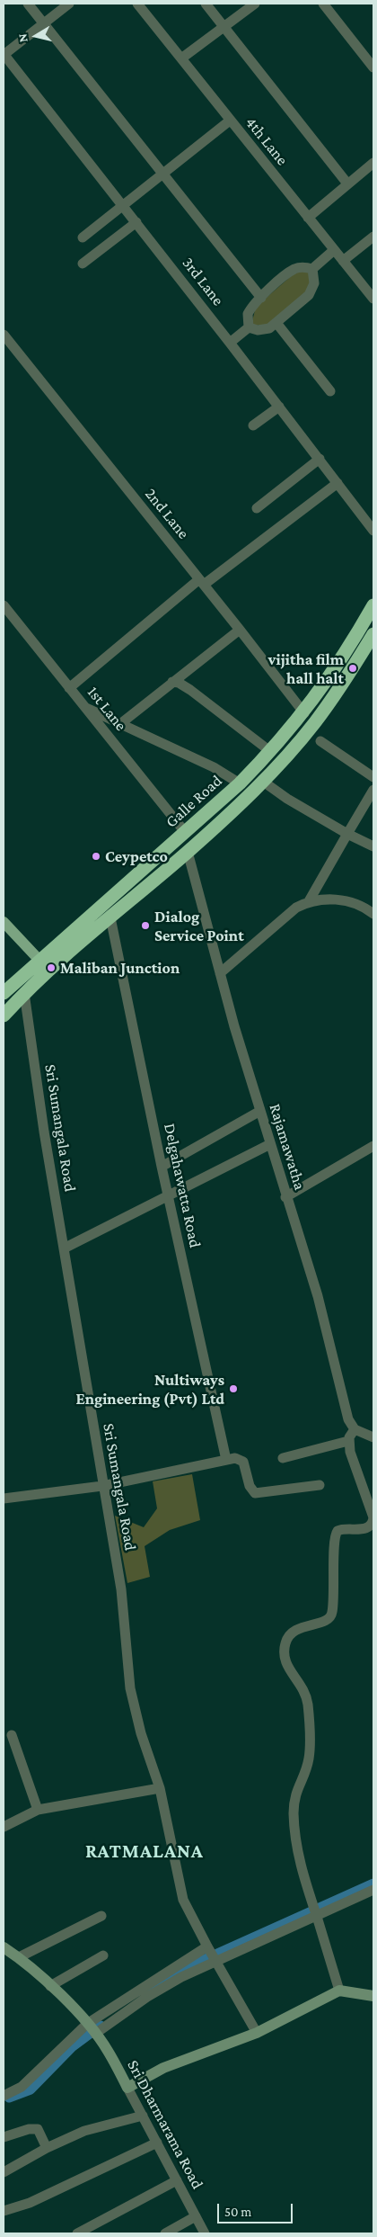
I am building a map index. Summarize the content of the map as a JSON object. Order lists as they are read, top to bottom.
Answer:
{
  "streets": {
    "highway": ["Galle Road"],
    "street": [
      "4th Lane",
      "3rd Lane",
      "2nd Lane",
      "1st Lane",
      "Sri Sumangala Road",
      "Rajamawatha",
      "Delgahawatta Road",
      "Sri Dharmarama Road"
    ]
  },
  "crossings": [
    ["2nd Lane", "Galle Road"],
    ["1st Lane", "Galle Road"],
    ["Galle Road", "Sri Sumangala Road"],
    ["Galle Road", "Rajamawatha"],
    ["Galle Road", "Delgahawatta Road"]
  ],
  "districts": ["RATMALANA"],
  "places": [
    "vijitha film hall halt",
    "Ceypetco",
    "Dialog Service Point",
    "Maliban Junction",
    "Nultiways Engineering (Pvt) Ltd"
  ],
  "scale_bar": "50 m",
  "north": "left"
}
